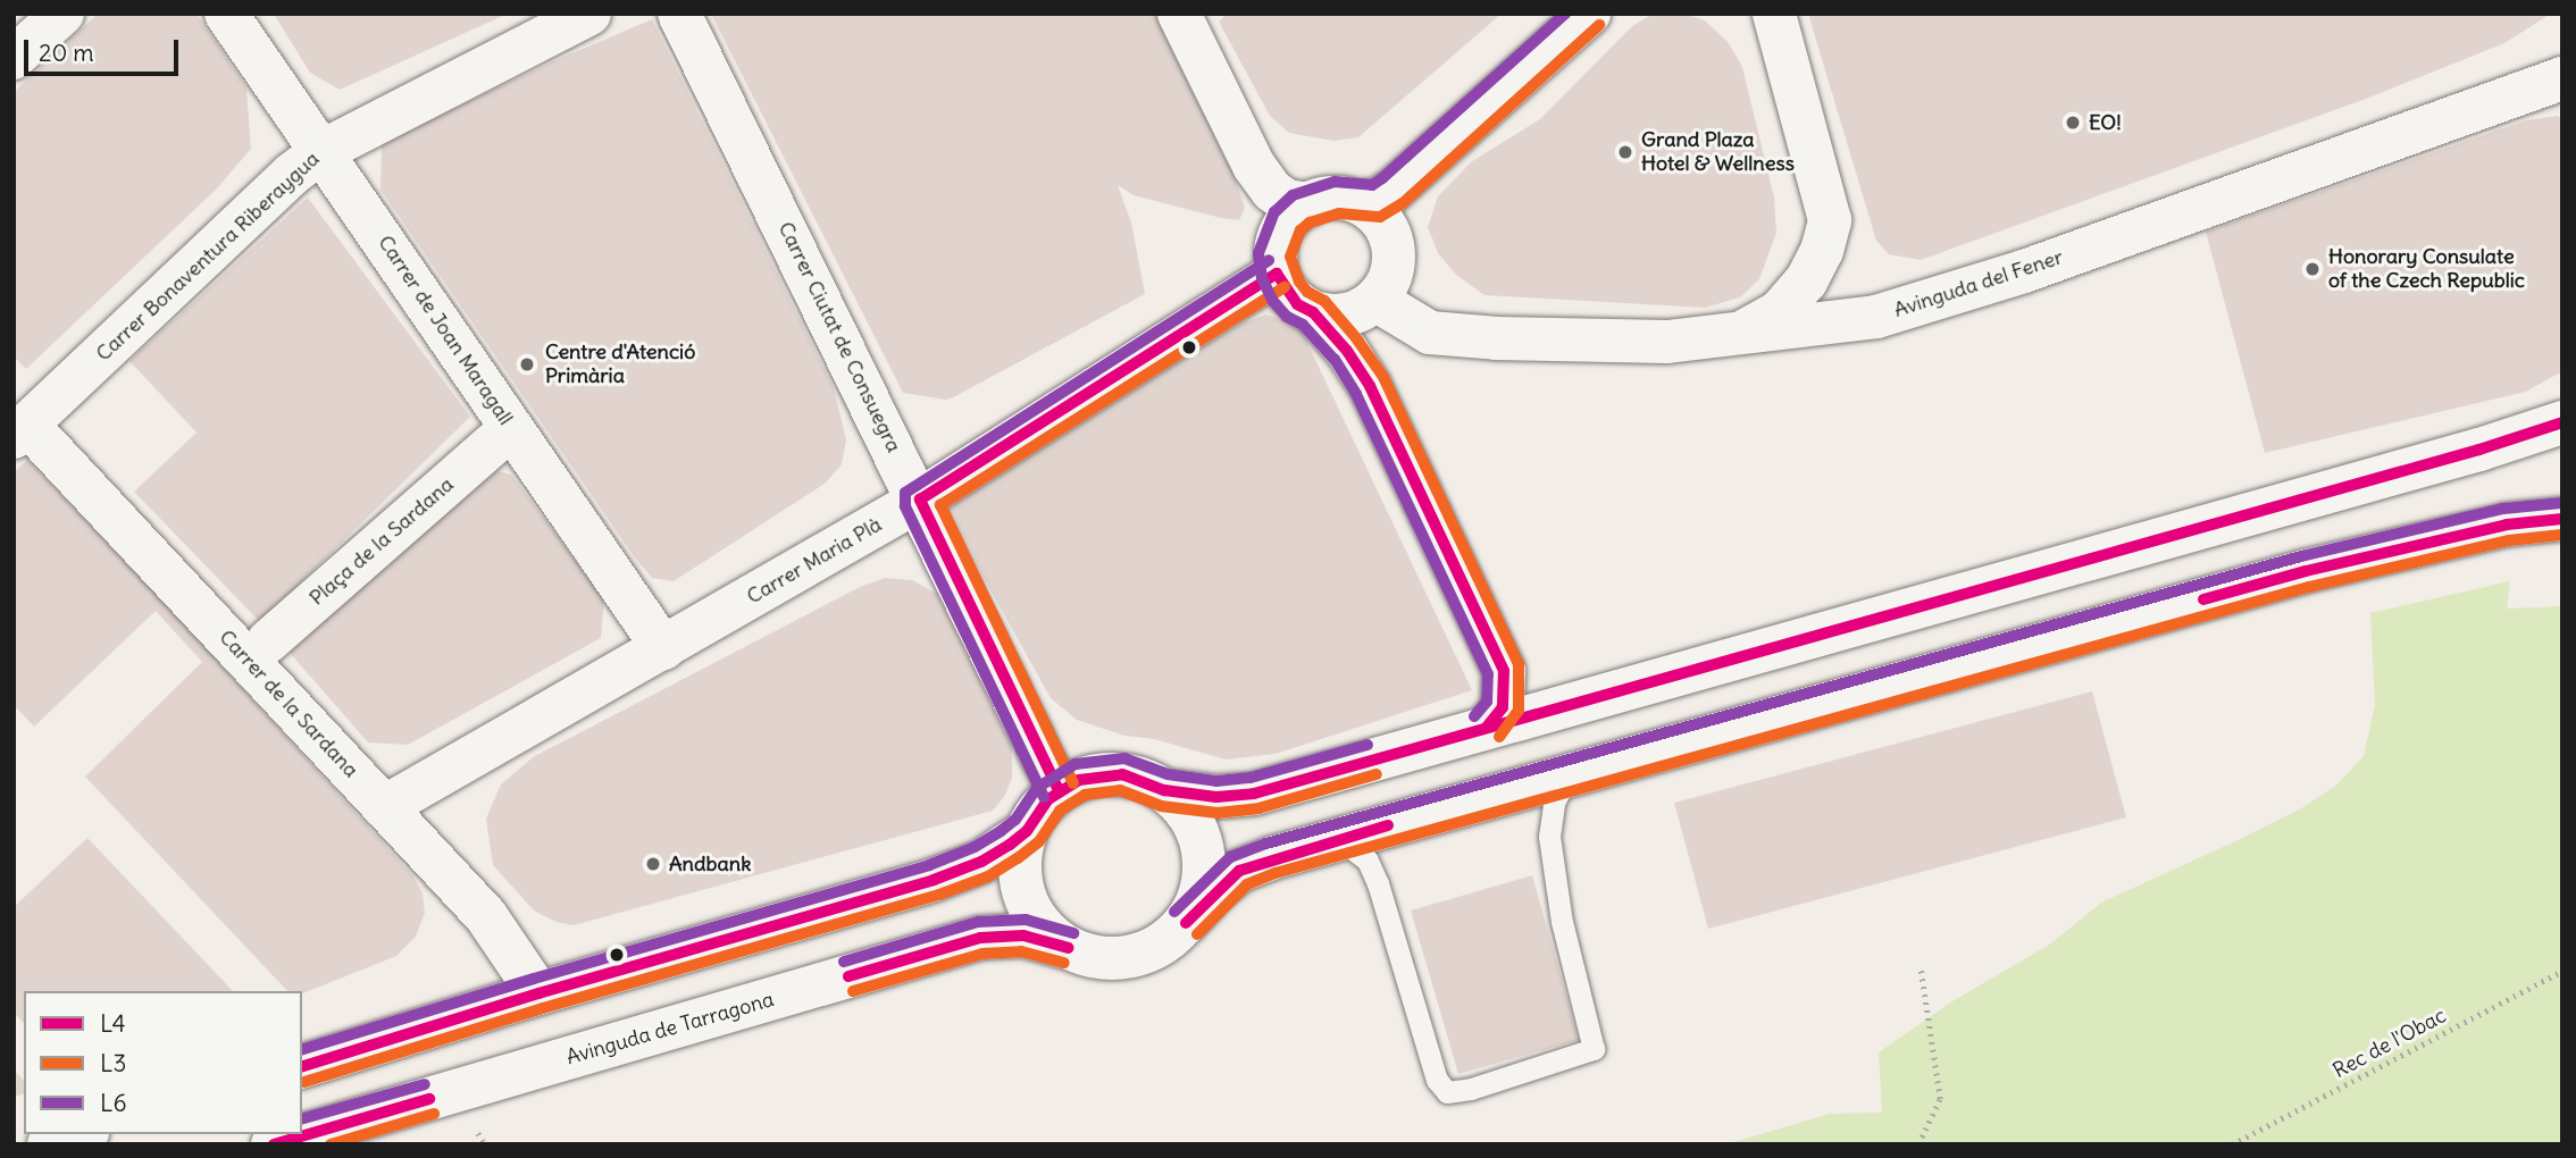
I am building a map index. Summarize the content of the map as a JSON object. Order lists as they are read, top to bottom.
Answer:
{
  "streets": {
    "main road": [
      "Carrer Bonaventura Riberaygua",
      "Avinguda del Fener",
      "Carrer de Joan Maragall",
      "Carrer Ciutat de Consuegra",
      "Plaça de la Sardana",
      "Carrer Maria Plà",
      "Carrer de la Sardana",
      "Avinguda de Tarragona"
    ],
    "path": ["Rec de l'Obac"]
  },
  "crossings": [
    ["Carrer Bonaventura Riberaygua", "Carrer de Joan Maragall"],
    ["Carrer Bonaventura Riberaygua", "Carrer de la Sardana"],
    ["Avinguda del Fener", "Carrer Maria Plà"],
    ["Carrer de Joan Maragall", "Carrer Maria Plà"],
    ["Carrer Ciutat de Consuegra", "Carrer Maria Plà"],
    ["Carrer Ciutat de Consuegra", "Avinguda de Tarragona"],
    ["Carrer Maria Plà", "Carrer de la Sardana"]
  ],
  "places": [
    "EO!",
    "Grand Plaza Hotel & Wellness",
    "Honorary Consulate of the Czech Republic",
    "Centre d'Atenció Primària",
    "Andbank"
  ],
  "lines": ["transit line L6", "transit line L3", "transit line L4"],
  "legend": ["L4", "L3", "L6"],
  "scale_bar": "20 m"
}
